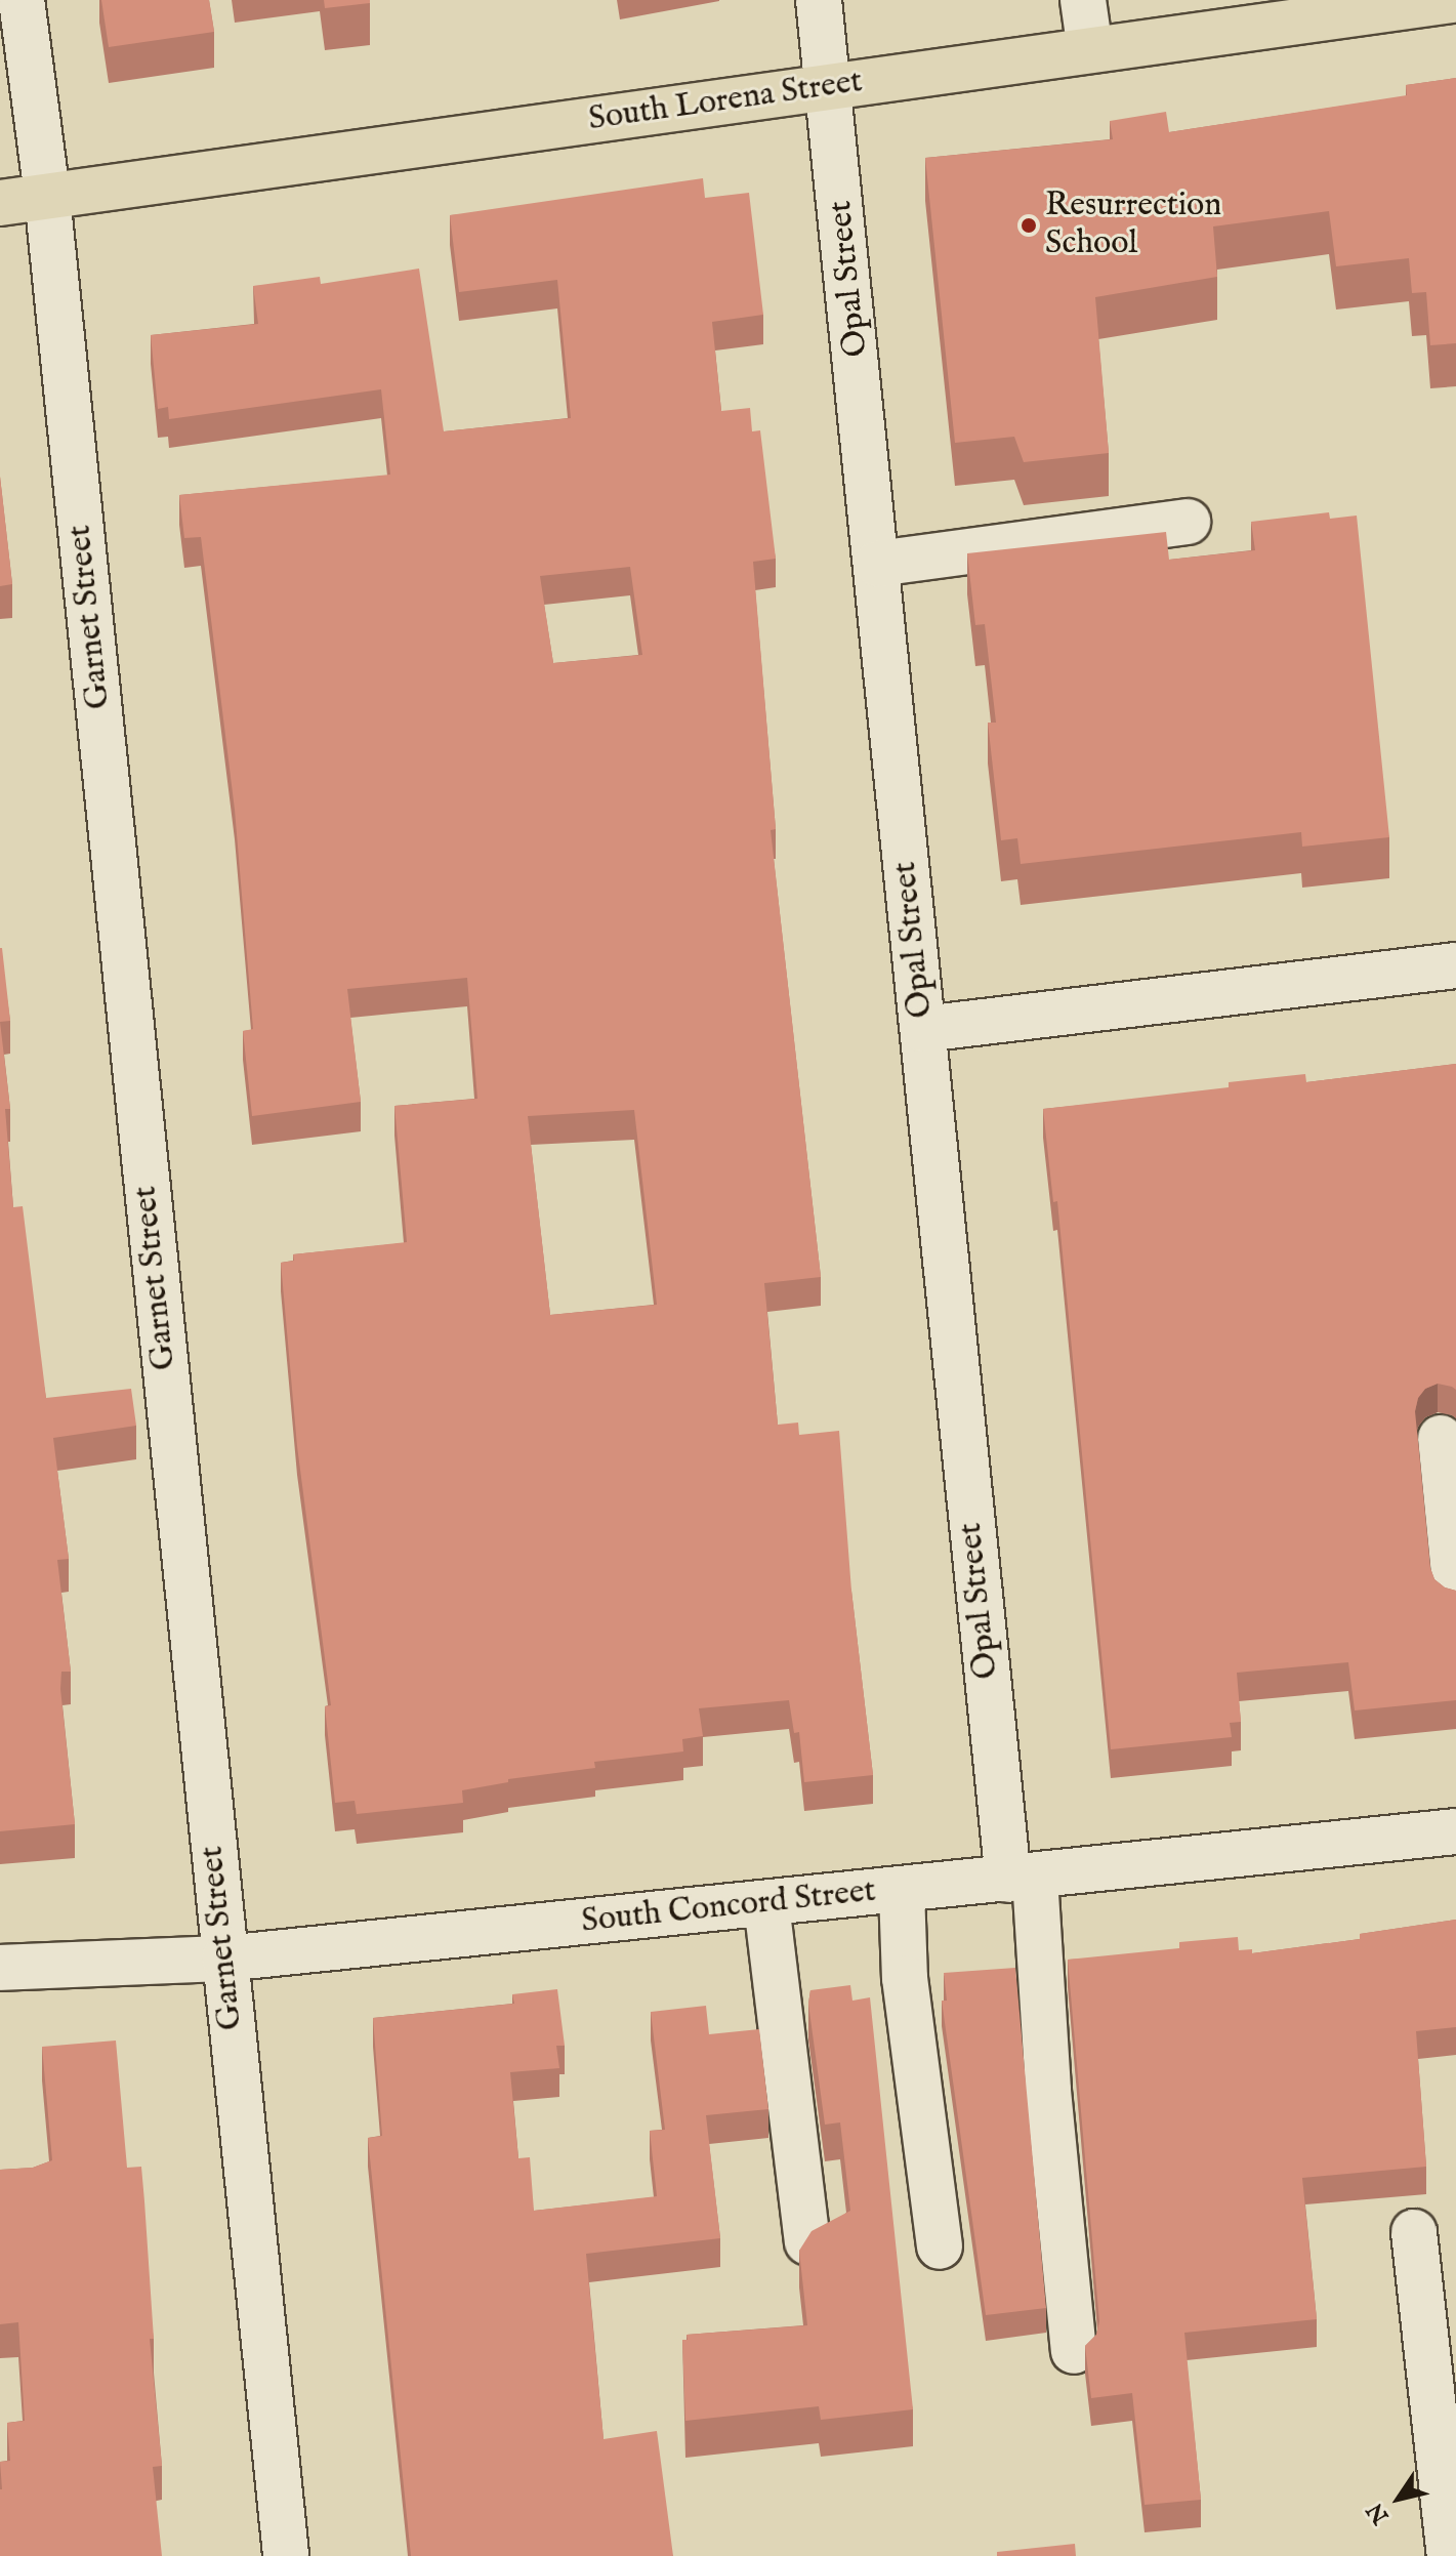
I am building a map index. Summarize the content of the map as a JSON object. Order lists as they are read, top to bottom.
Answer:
{
  "streets": {
    "main road": ["South Lorena Street"],
    "street": ["Opal Street", "Garnet Street", "South Concord Street"]
  },
  "crossings": [
    ["South Lorena Street", "Opal Street"],
    ["South Lorena Street", "Garnet Street"],
    ["Opal Street", "South Concord Street"],
    ["Garnet Street", "South Concord Street"]
  ],
  "places": ["Resurrection School"],
  "north": "bottom left"
}
